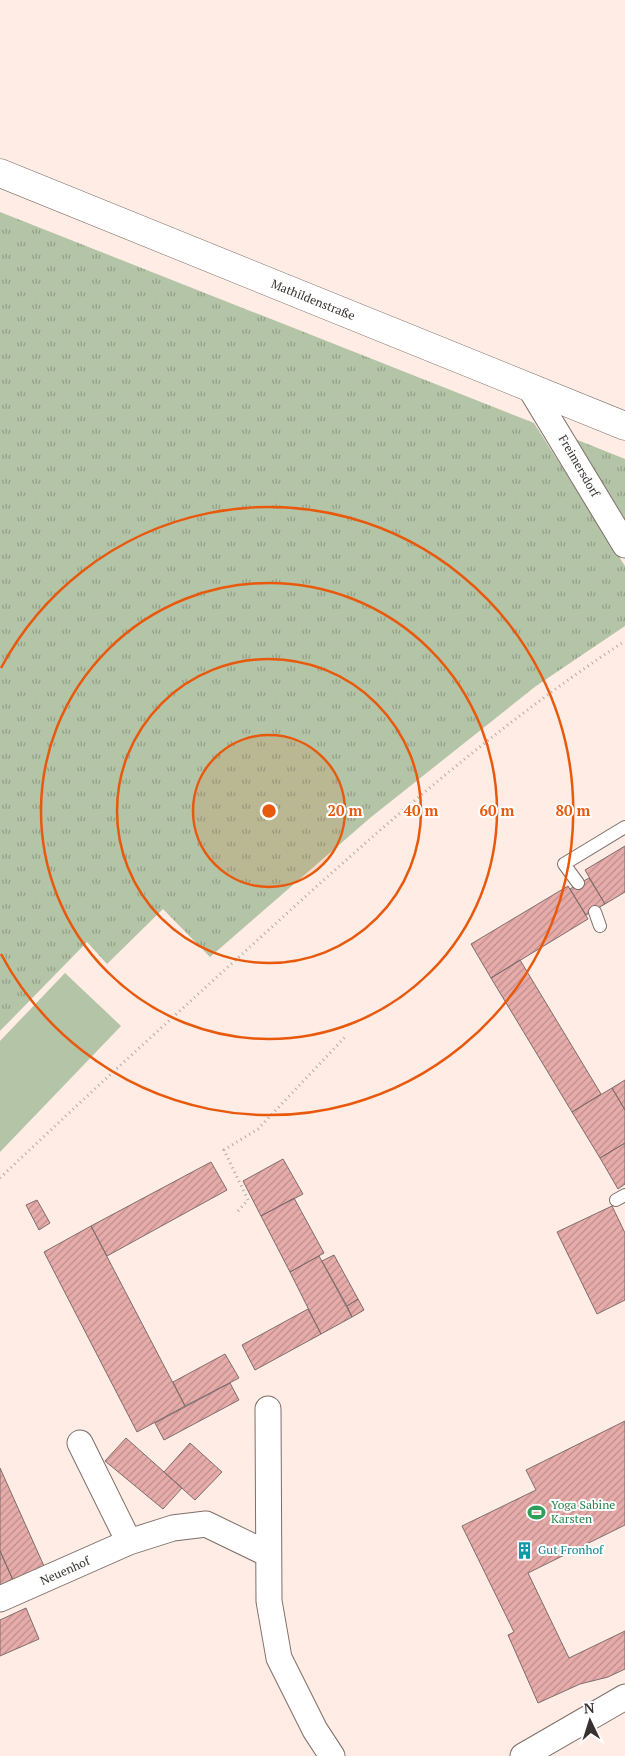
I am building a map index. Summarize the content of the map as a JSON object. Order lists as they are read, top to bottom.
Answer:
{
  "streets": {
    "street": ["Mathildenstraße", "Freimersdorf", "Neuenhof"]
  },
  "crossings": [
    ["Mathildenstraße", "Freimersdorf"]
  ],
  "places": {
    "sports": ["Yoga Sabine Karsten"],
    "building": ["Gut Fronhof"]
  },
  "north": "top",
  "rings": [
    "20 m",
    "40 m",
    "60 m",
    "80 m"
  ]
}
